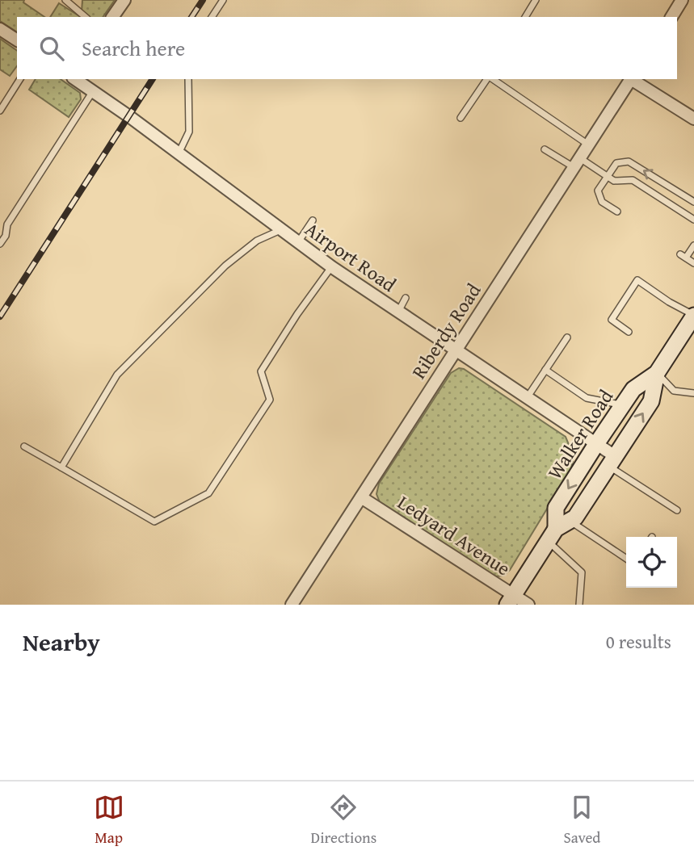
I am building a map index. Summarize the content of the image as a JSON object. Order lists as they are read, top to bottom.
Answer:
{
  "streets": {
    "main road": ["Walker Road"],
    "street": ["Airport Road", "Riberdy Road", "Ledyard Avenue"]
  },
  "crossings": [
    ["Airport Road", "Riberdy Road"],
    ["Airport Road", "Walker Road"],
    ["Riberdy Road", "Ledyard Avenue"],
    ["Walker Road", "Ledyard Avenue"]
  ],
  "page": {
    "search": "Search here",
    "heading": ["Nearby", "0 results"],
    "nav": ["Map", "Directions", "Saved"]
  }
}
